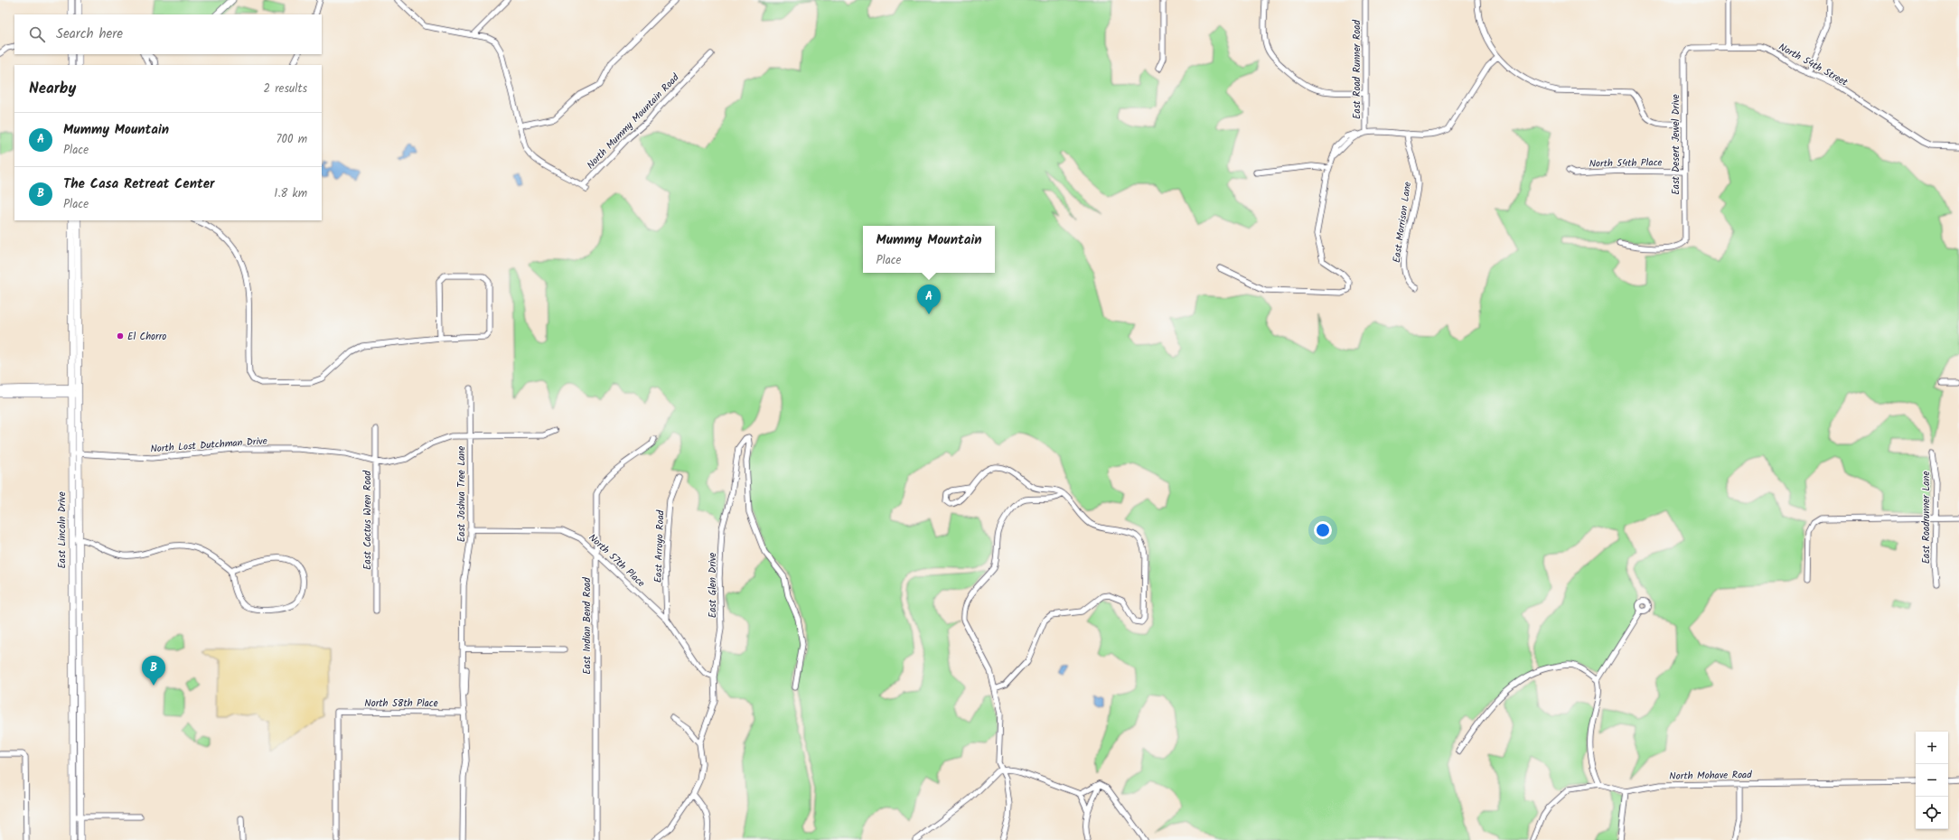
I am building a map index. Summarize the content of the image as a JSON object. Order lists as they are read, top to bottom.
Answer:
{
  "streets": {
    "main road": ["East Lincoln Drive"],
    "street": [
      "North 54th Street",
      "East Road Runner Road",
      "North Mummy Mountain Road",
      "East Desert Jewel Drive",
      "North 54th Place",
      "East Morrison Lane",
      "North Lost Dutchman Drive",
      "East Joshua Tree Lane",
      "East Roadrunner Lane",
      "East Cactus Wren Road",
      "East Arroyo Road",
      "North 57th Place",
      "East Glen Drive",
      "East Indian Bend Road",
      "North 58th Place",
      "North Mohave Road"
    ]
  },
  "crossings": [
    ["North 54th Street", "East Desert Jewel Drive"],
    ["East Desert Jewel Drive", "North 54th Place"],
    ["North Lost Dutchman Drive", "East Joshua Tree Lane"],
    ["North Lost Dutchman Drive", "East Cactus Wren Road"],
    ["North Lost Dutchman Drive", "East Lincoln Drive"],
    ["East Joshua Tree Lane", "North 57th Place"],
    ["East Joshua Tree Lane", "North 58th Place"],
    ["East Arroyo Road", "North 57th Place"],
    ["North 57th Place", "East Glen Drive"],
    ["North 57th Place", "East Indian Bend Road"]
  ],
  "places": ["El Chorro"],
  "page": {
    "search": "Search here",
    "heading": ["Nearby", "2 results"],
    "list": [
      {
        "mark": "A",
        "name": "Mummy Mountain",
        "note": "Place",
        "value": "700 m"
      },
      {
        "mark": "B",
        "name": "The Casa Retreat Center",
        "note": "Place",
        "value": "1.8 km"
      }
    ],
    "popup": ["Mummy Mountain", "Place"],
    "pins": ["A", "B"],
    "map_buttons": ["+", "−"]
  }
}
